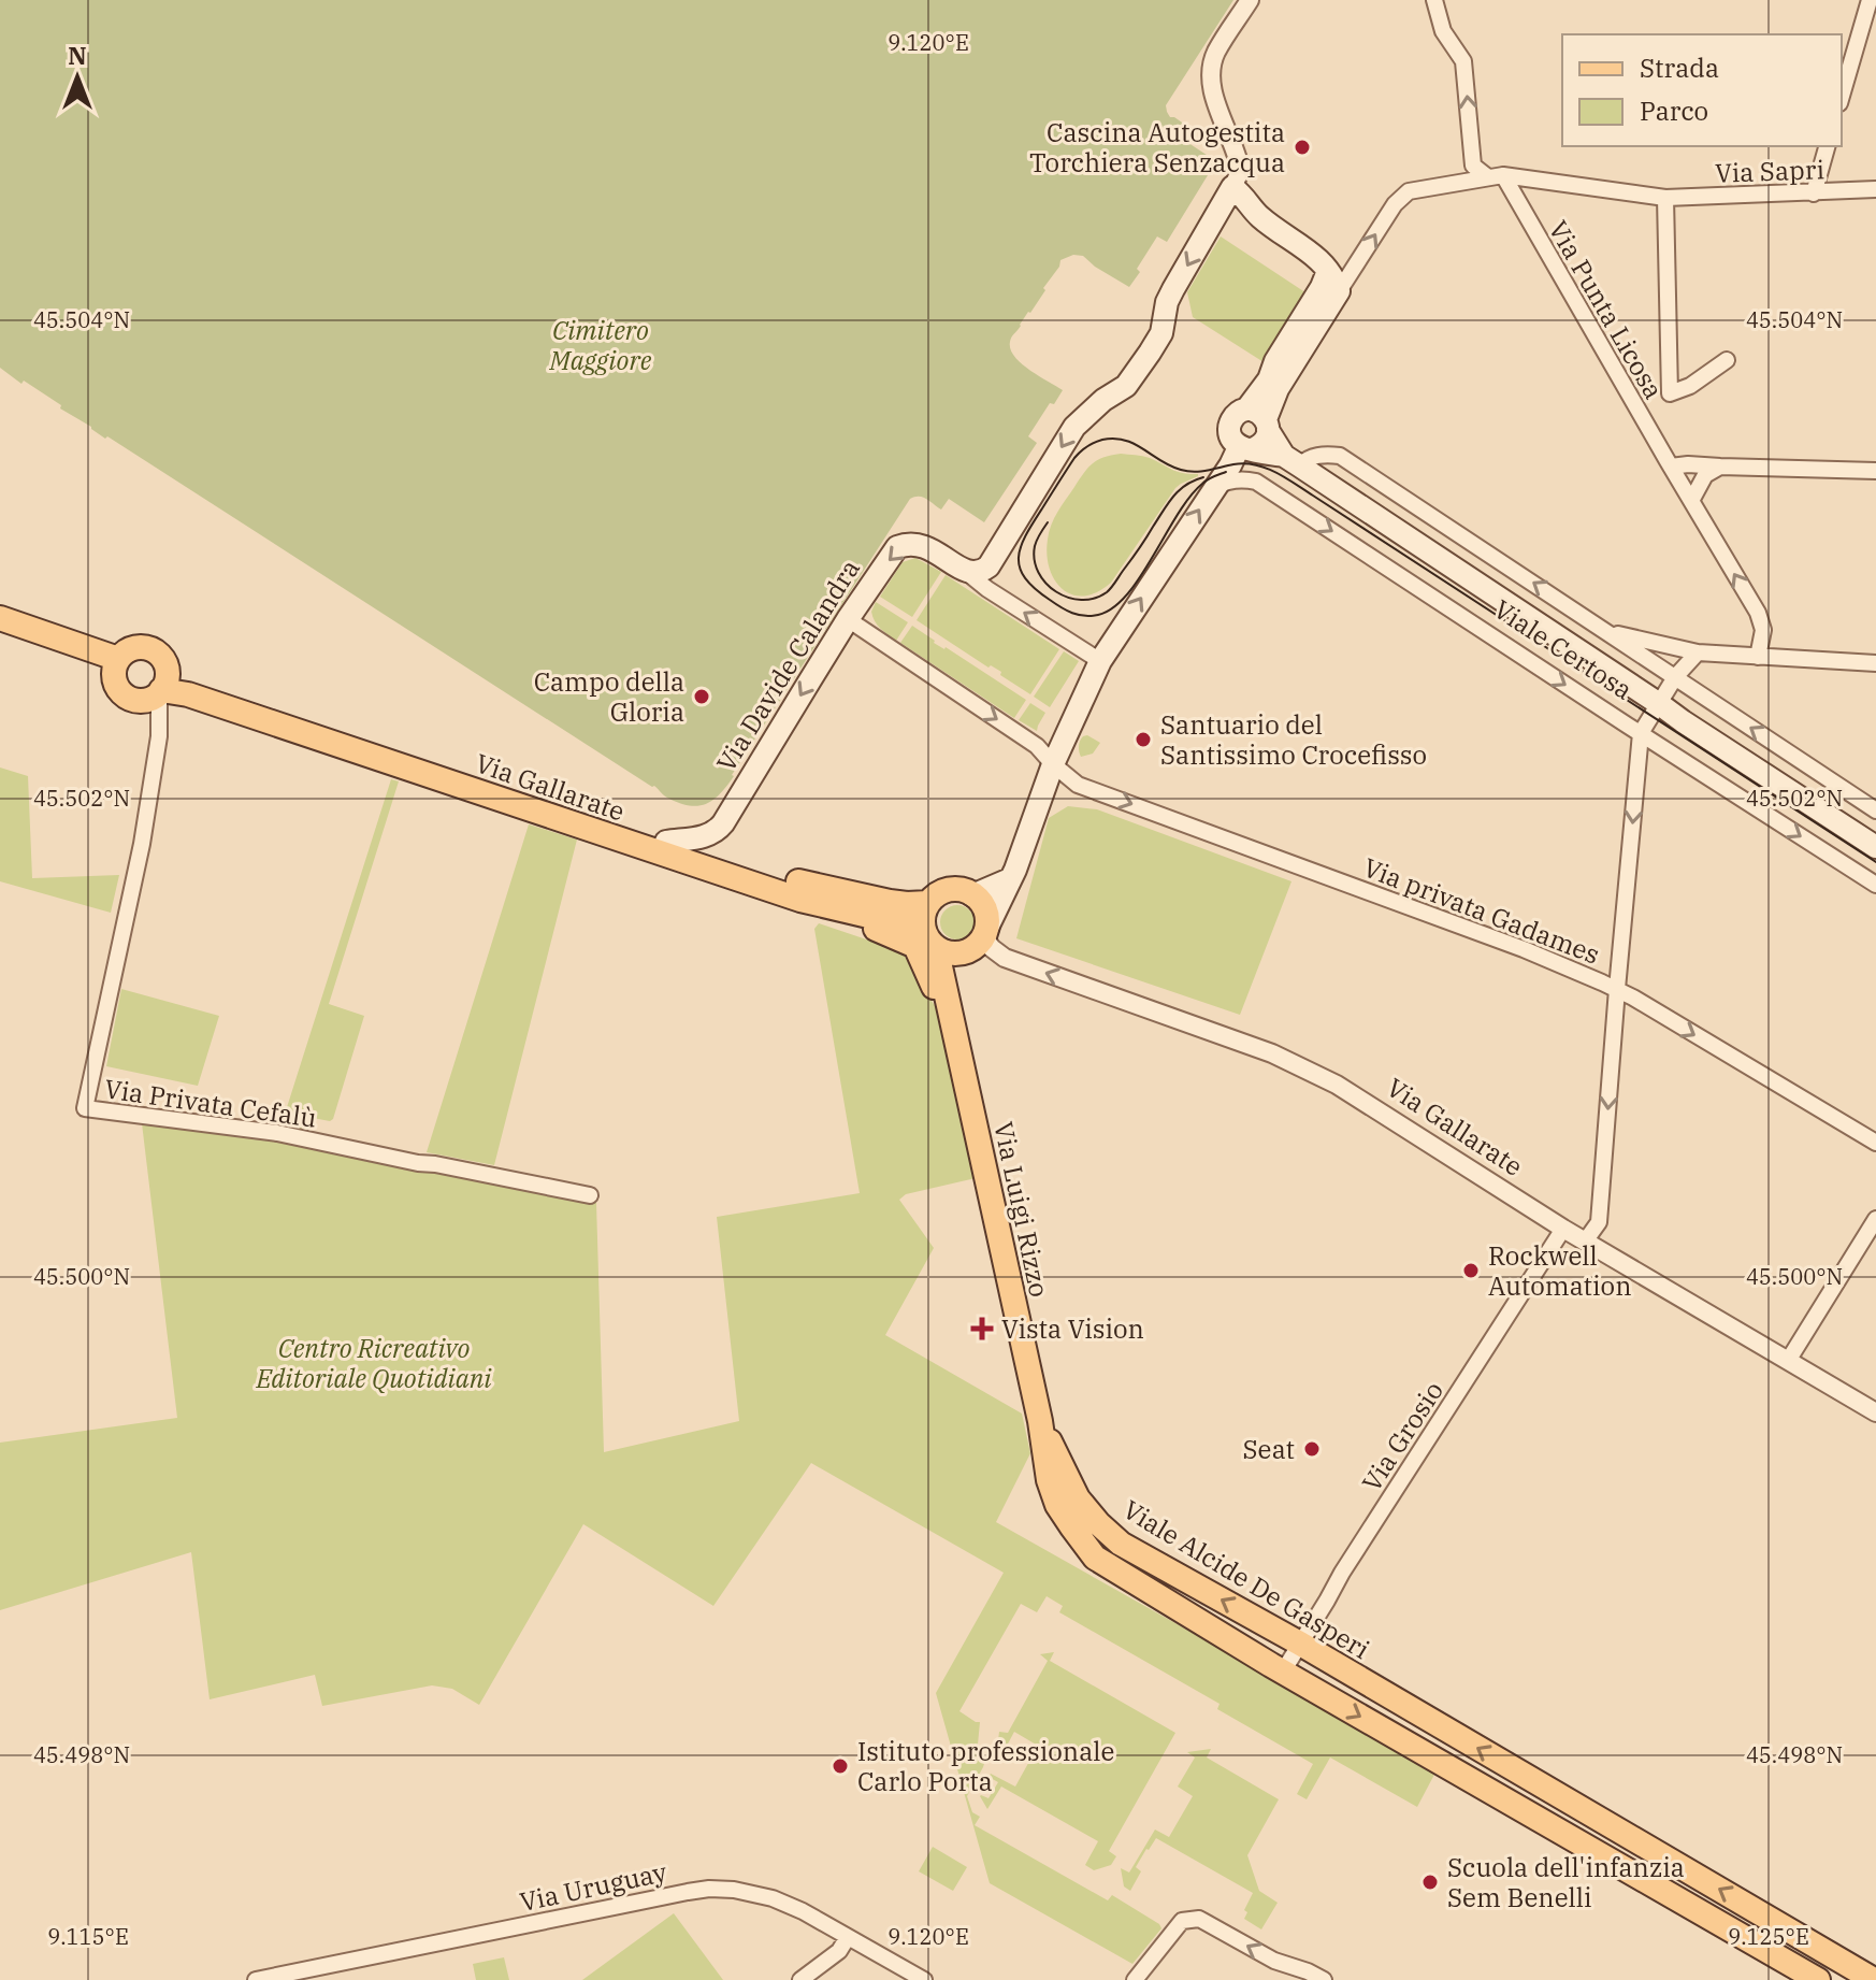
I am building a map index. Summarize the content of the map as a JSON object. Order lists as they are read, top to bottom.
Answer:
{
  "streets": {
    "main road": [
      "Viale Certosa",
      "Via Davide Calandra",
      "Via Gallarate",
      "Via Luigi Rizzo",
      "Viale Alcide De Gasperi"
    ],
    "street": [
      "Via Sapri",
      "Via Punta Licosa",
      "Via privata Gadames",
      "Via Privata Cefalù",
      "Via Grosio",
      "Via Uruguay"
    ]
  },
  "crossings": [
    ["Via Sapri", "Via Punta Licosa"],
    ["Via Davide Calandra", "Via Gallarate"],
    ["Via Davide Calandra", "Via privata Gadames"],
    ["Via Gallarate", "Via Privata Cefalù"],
    ["Via Gallarate", "Via Luigi Rizzo"],
    ["Via Gallarate", "Via Grosio"],
    ["Via Luigi Rizzo", "Viale Alcide De Gasperi"],
    ["Via Grosio", "Viale Alcide De Gasperi"]
  ],
  "one_way": ["Via Punta Licosa", "Via Davide Calandra", "Via privata Gadames"],
  "parks": ["Cimitero Maggiore", "Centro Ricreativo Editoriale Quotidiani"],
  "places": {
    "other": [
      "Cascina Autogestita Torchiera Senzacqua",
      "Campo della Gloria",
      "Santuario del Santissimo Crocefisso",
      "Rockwell Automation",
      "Seat",
      "Istituto professionale Carlo Porta",
      "Scuola dell'infanzia Sem Benelli"
    ],
    "health": ["Vista Vision"]
  },
  "legend": ["Strada", "Parco"],
  "north": "top",
  "coordinates": [
    "9.120°E",
    "45.504°N",
    "45.502°N",
    "45.500°N",
    "45.498°N",
    "9.115°E",
    "9.125°E"
  ]
}
